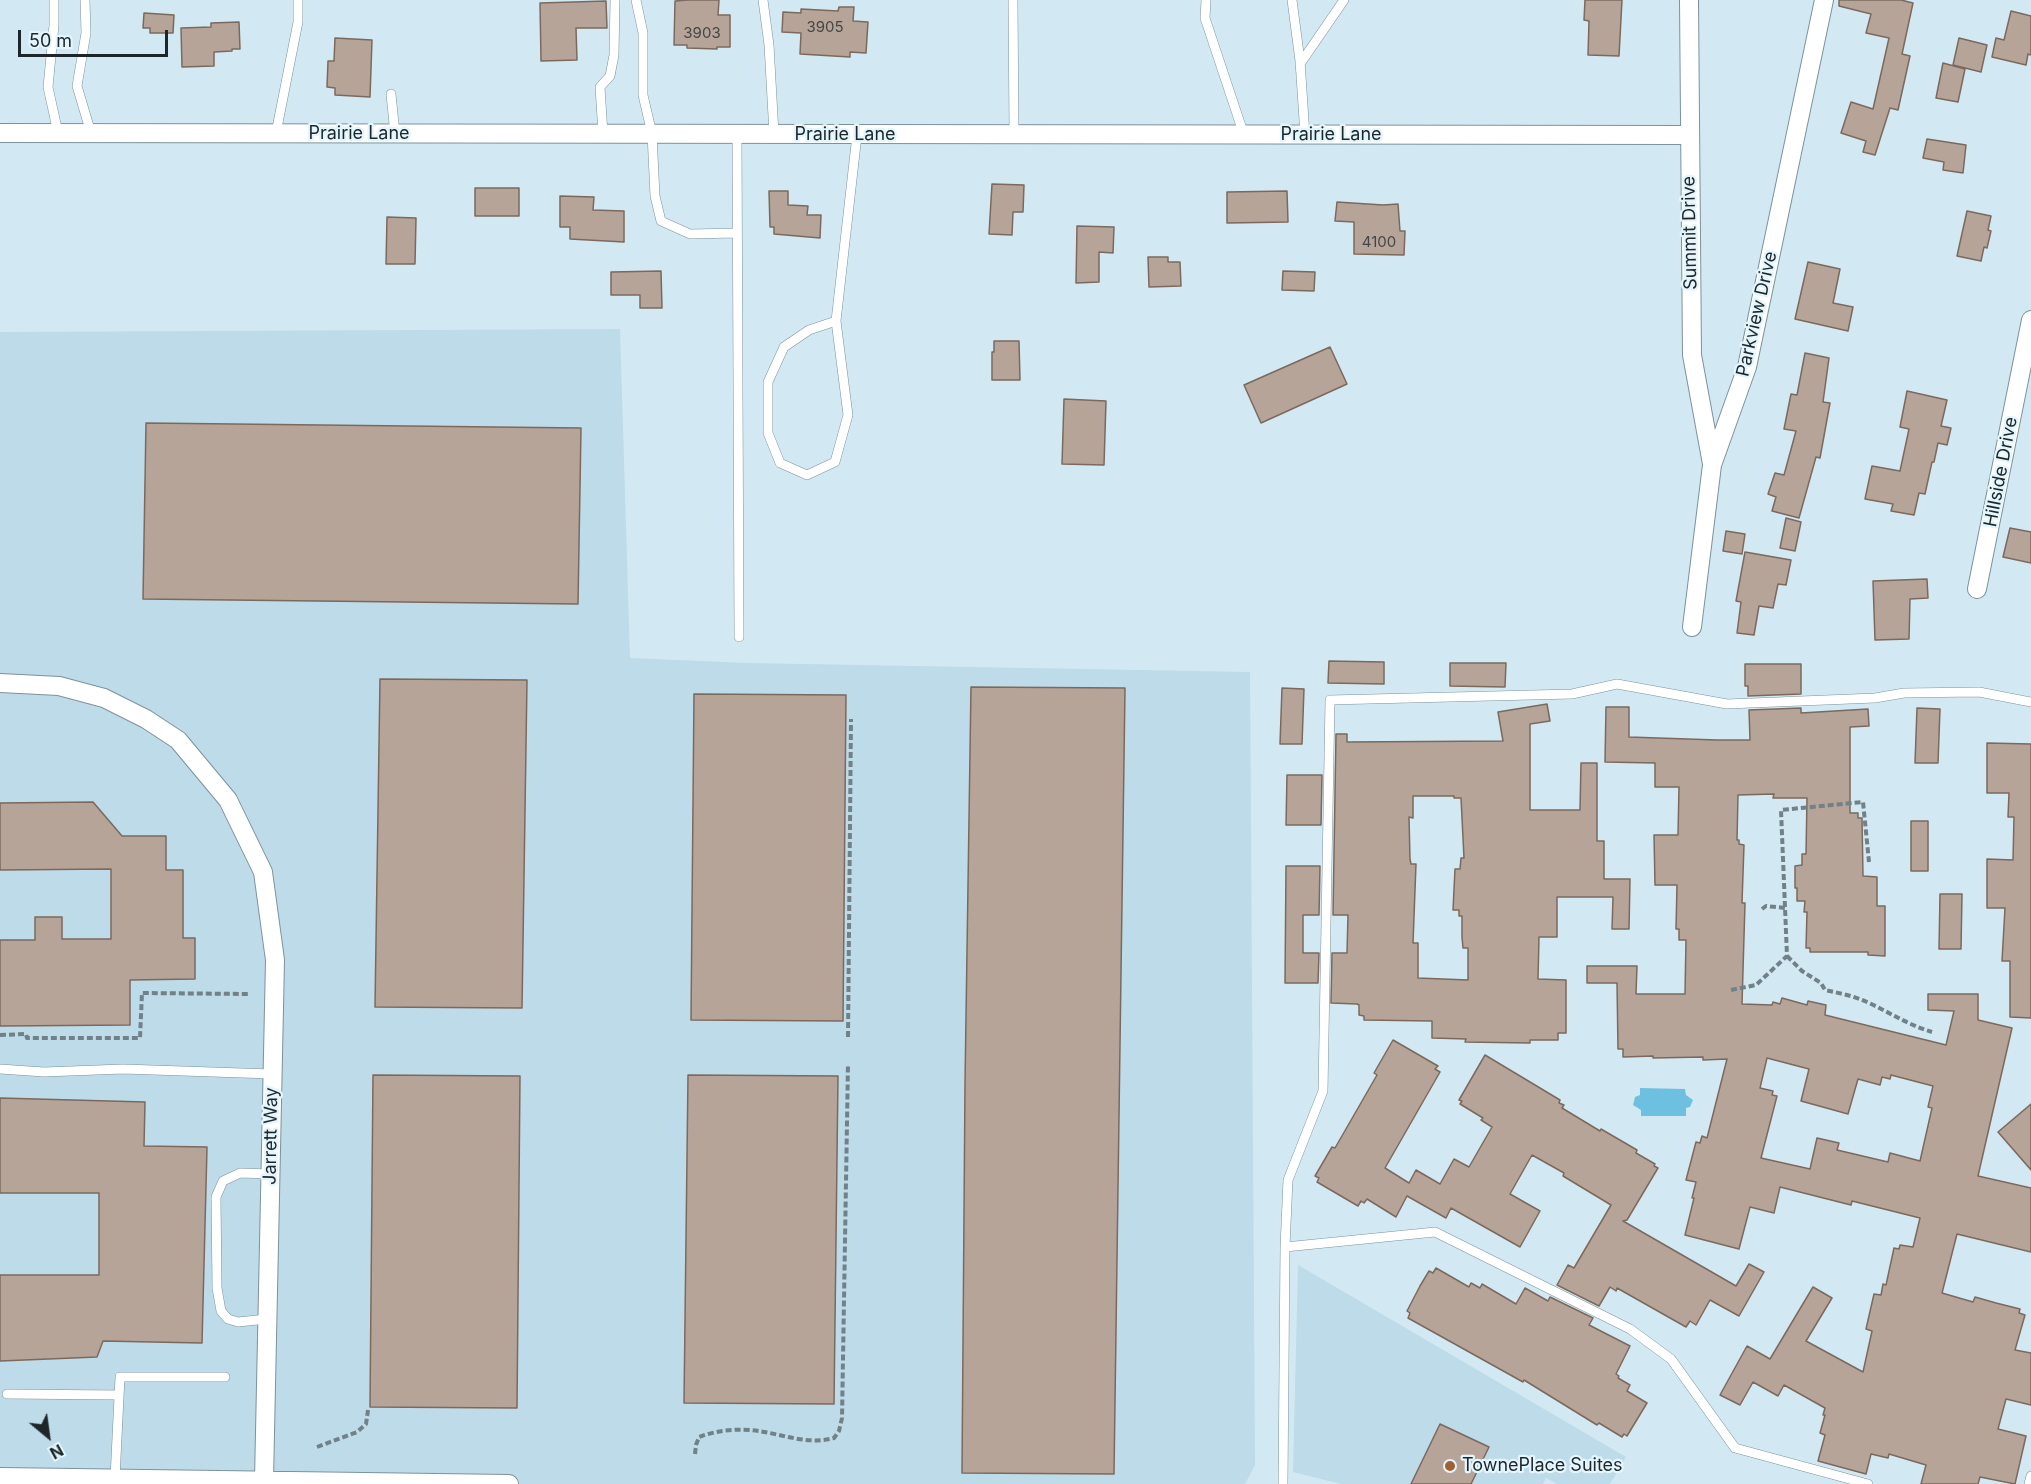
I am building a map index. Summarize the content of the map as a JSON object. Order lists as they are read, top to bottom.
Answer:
{
  "streets": {
    "street": [
      "Prairie Lane",
      "Summit Drive",
      "Parkview Drive",
      "Hillside Drive",
      "Jarrett Way"
    ]
  },
  "crossings": [
    ["Prairie Lane", "Summit Drive"],
    ["Summit Drive", "Parkview Drive"]
  ],
  "places": ["TownePlace Suites"],
  "house_numbers": ["3905", "3903", "4100"],
  "scale_bar": "50 m",
  "north": "bottom right"
}
